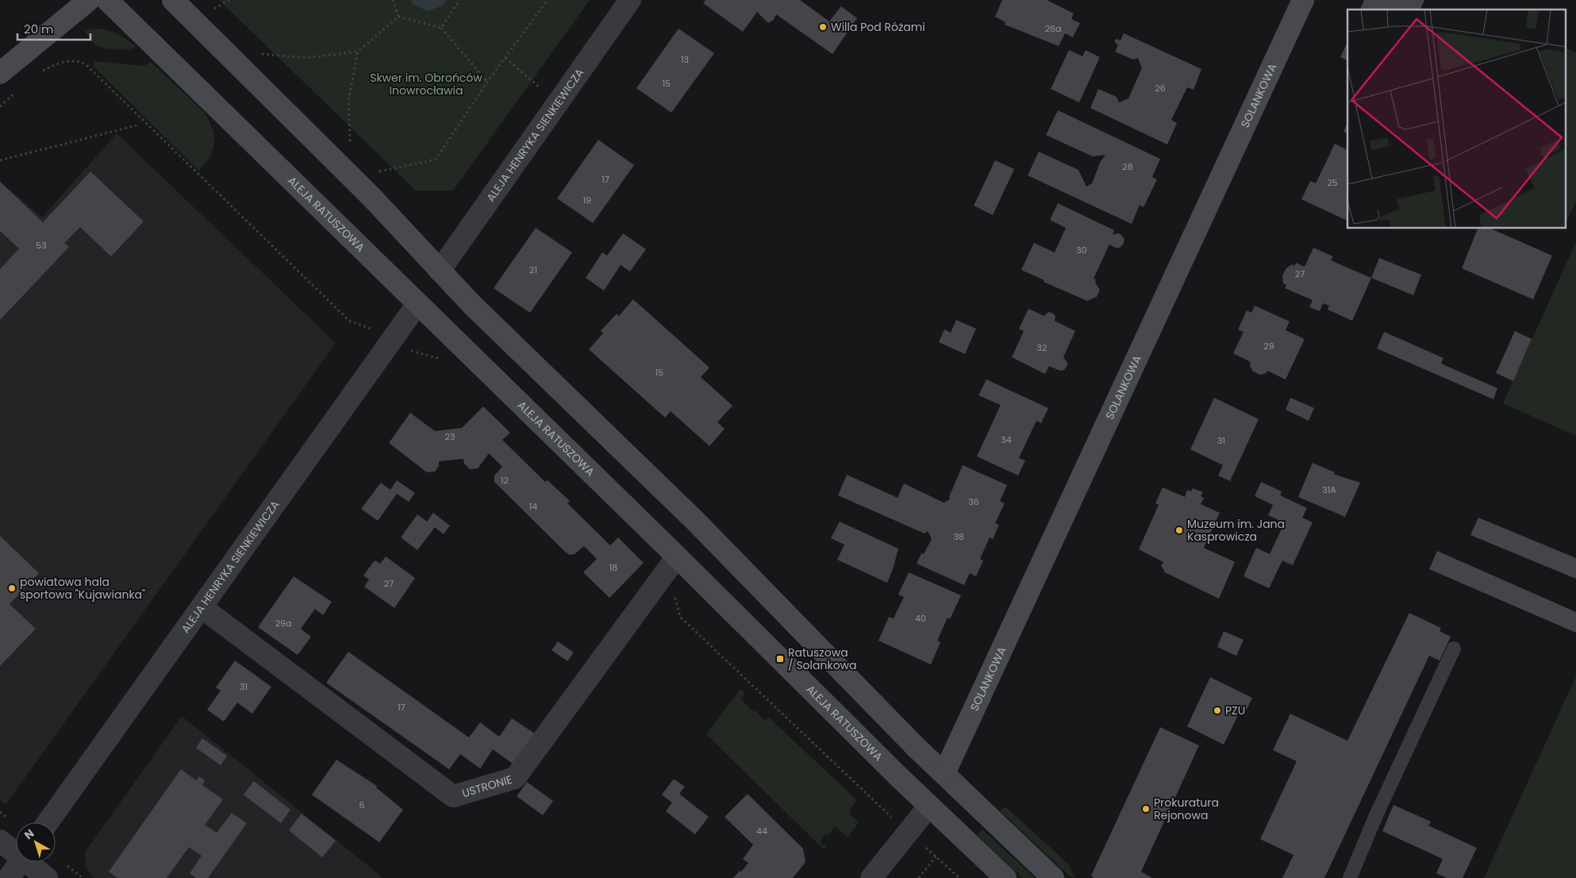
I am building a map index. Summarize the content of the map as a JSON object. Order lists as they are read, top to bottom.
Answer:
{
  "streets": {
    "street": [
      "SOLANKOWA",
      "ALEJA HENRYKA SIENKIEWICZA",
      "ALEJA RATUSZOWA",
      "USTRONIE"
    ]
  },
  "crossings": [
    ["ALEJA HENRYKA SIENKIEWICZA", "ALEJA RATUSZOWA"],
    ["ALEJA HENRYKA SIENKIEWICZA", "USTRONIE"],
    ["ALEJA RATUSZOWA", "USTRONIE"]
  ],
  "parks": ["Skwer im. Obrońców Inowrocławia"],
  "places": {
    "other": [
      "Willa Pod Różami",
      "Muzeum im. Jana Kasprowicza",
      "powiatowa hala sportowa \"Kujawianka\"",
      "PZU",
      "Prokuratura Rejonowa"
    ],
    "transit": ["Ratuszowa / Solankowa"]
  },
  "house_numbers": [
    "26a",
    "13",
    "15",
    "26",
    "28",
    "17",
    "25",
    "19",
    "53",
    "30",
    "21",
    "27",
    "29",
    "32",
    "15",
    "23",
    "34",
    "31",
    "12",
    "31A",
    "36",
    "14",
    "38",
    "18",
    "27",
    "40",
    "29a",
    "31",
    "17",
    "6",
    "44"
  ],
  "scale_bar": "20 m",
  "north": "top left"
}
